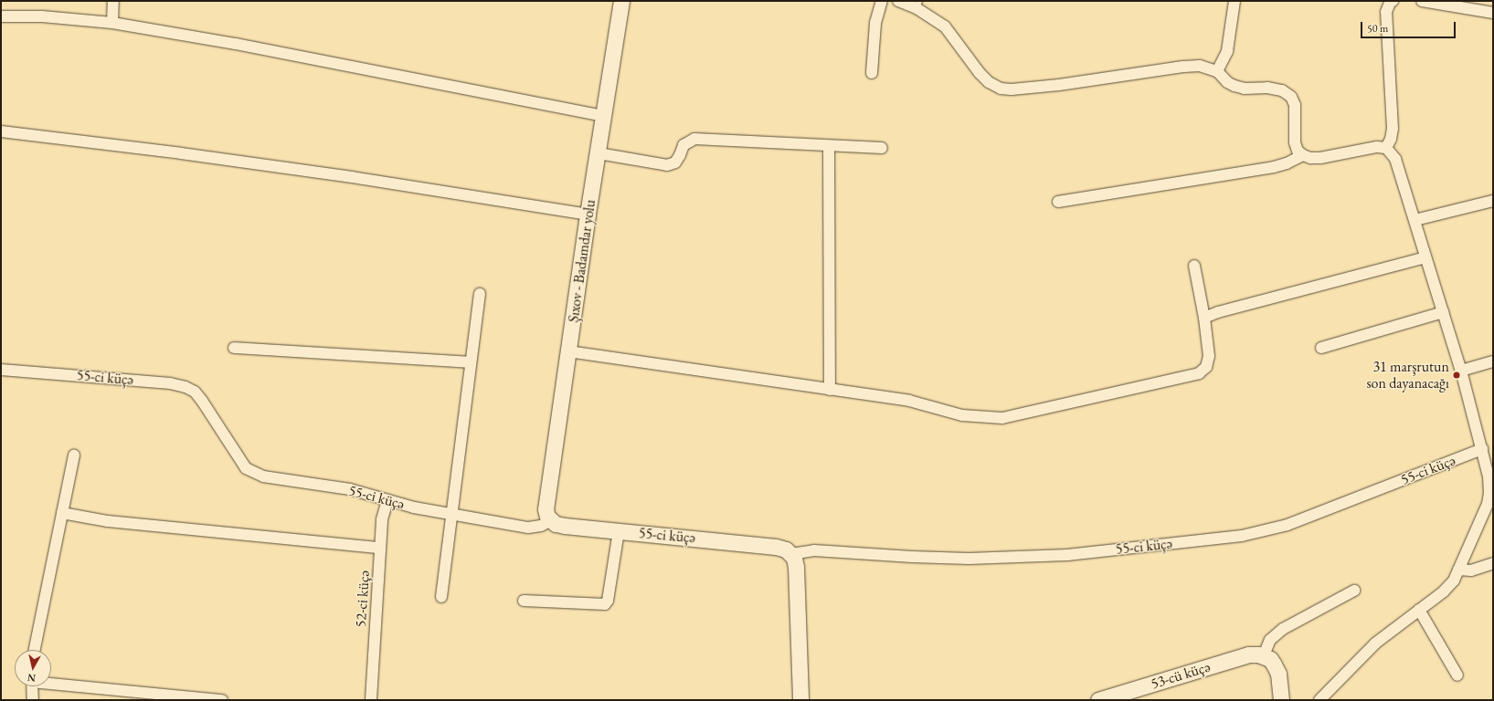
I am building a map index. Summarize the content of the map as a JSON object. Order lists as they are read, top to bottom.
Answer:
{
  "streets": {
    "street": [
      "Şıxov - Badamdar yolu",
      "55-ci küçə",
      "52-ci küçə",
      "53-cü küçə"
    ]
  },
  "crossings": [
    ["Şıxov - Badamdar yolu", "55-ci küçə"],
    ["55-ci küçə", "52-ci küçə"]
  ],
  "places": ["31 marşrutun son dayanacağı"],
  "scale_bar": "50 m",
  "north": "bottom"
}
